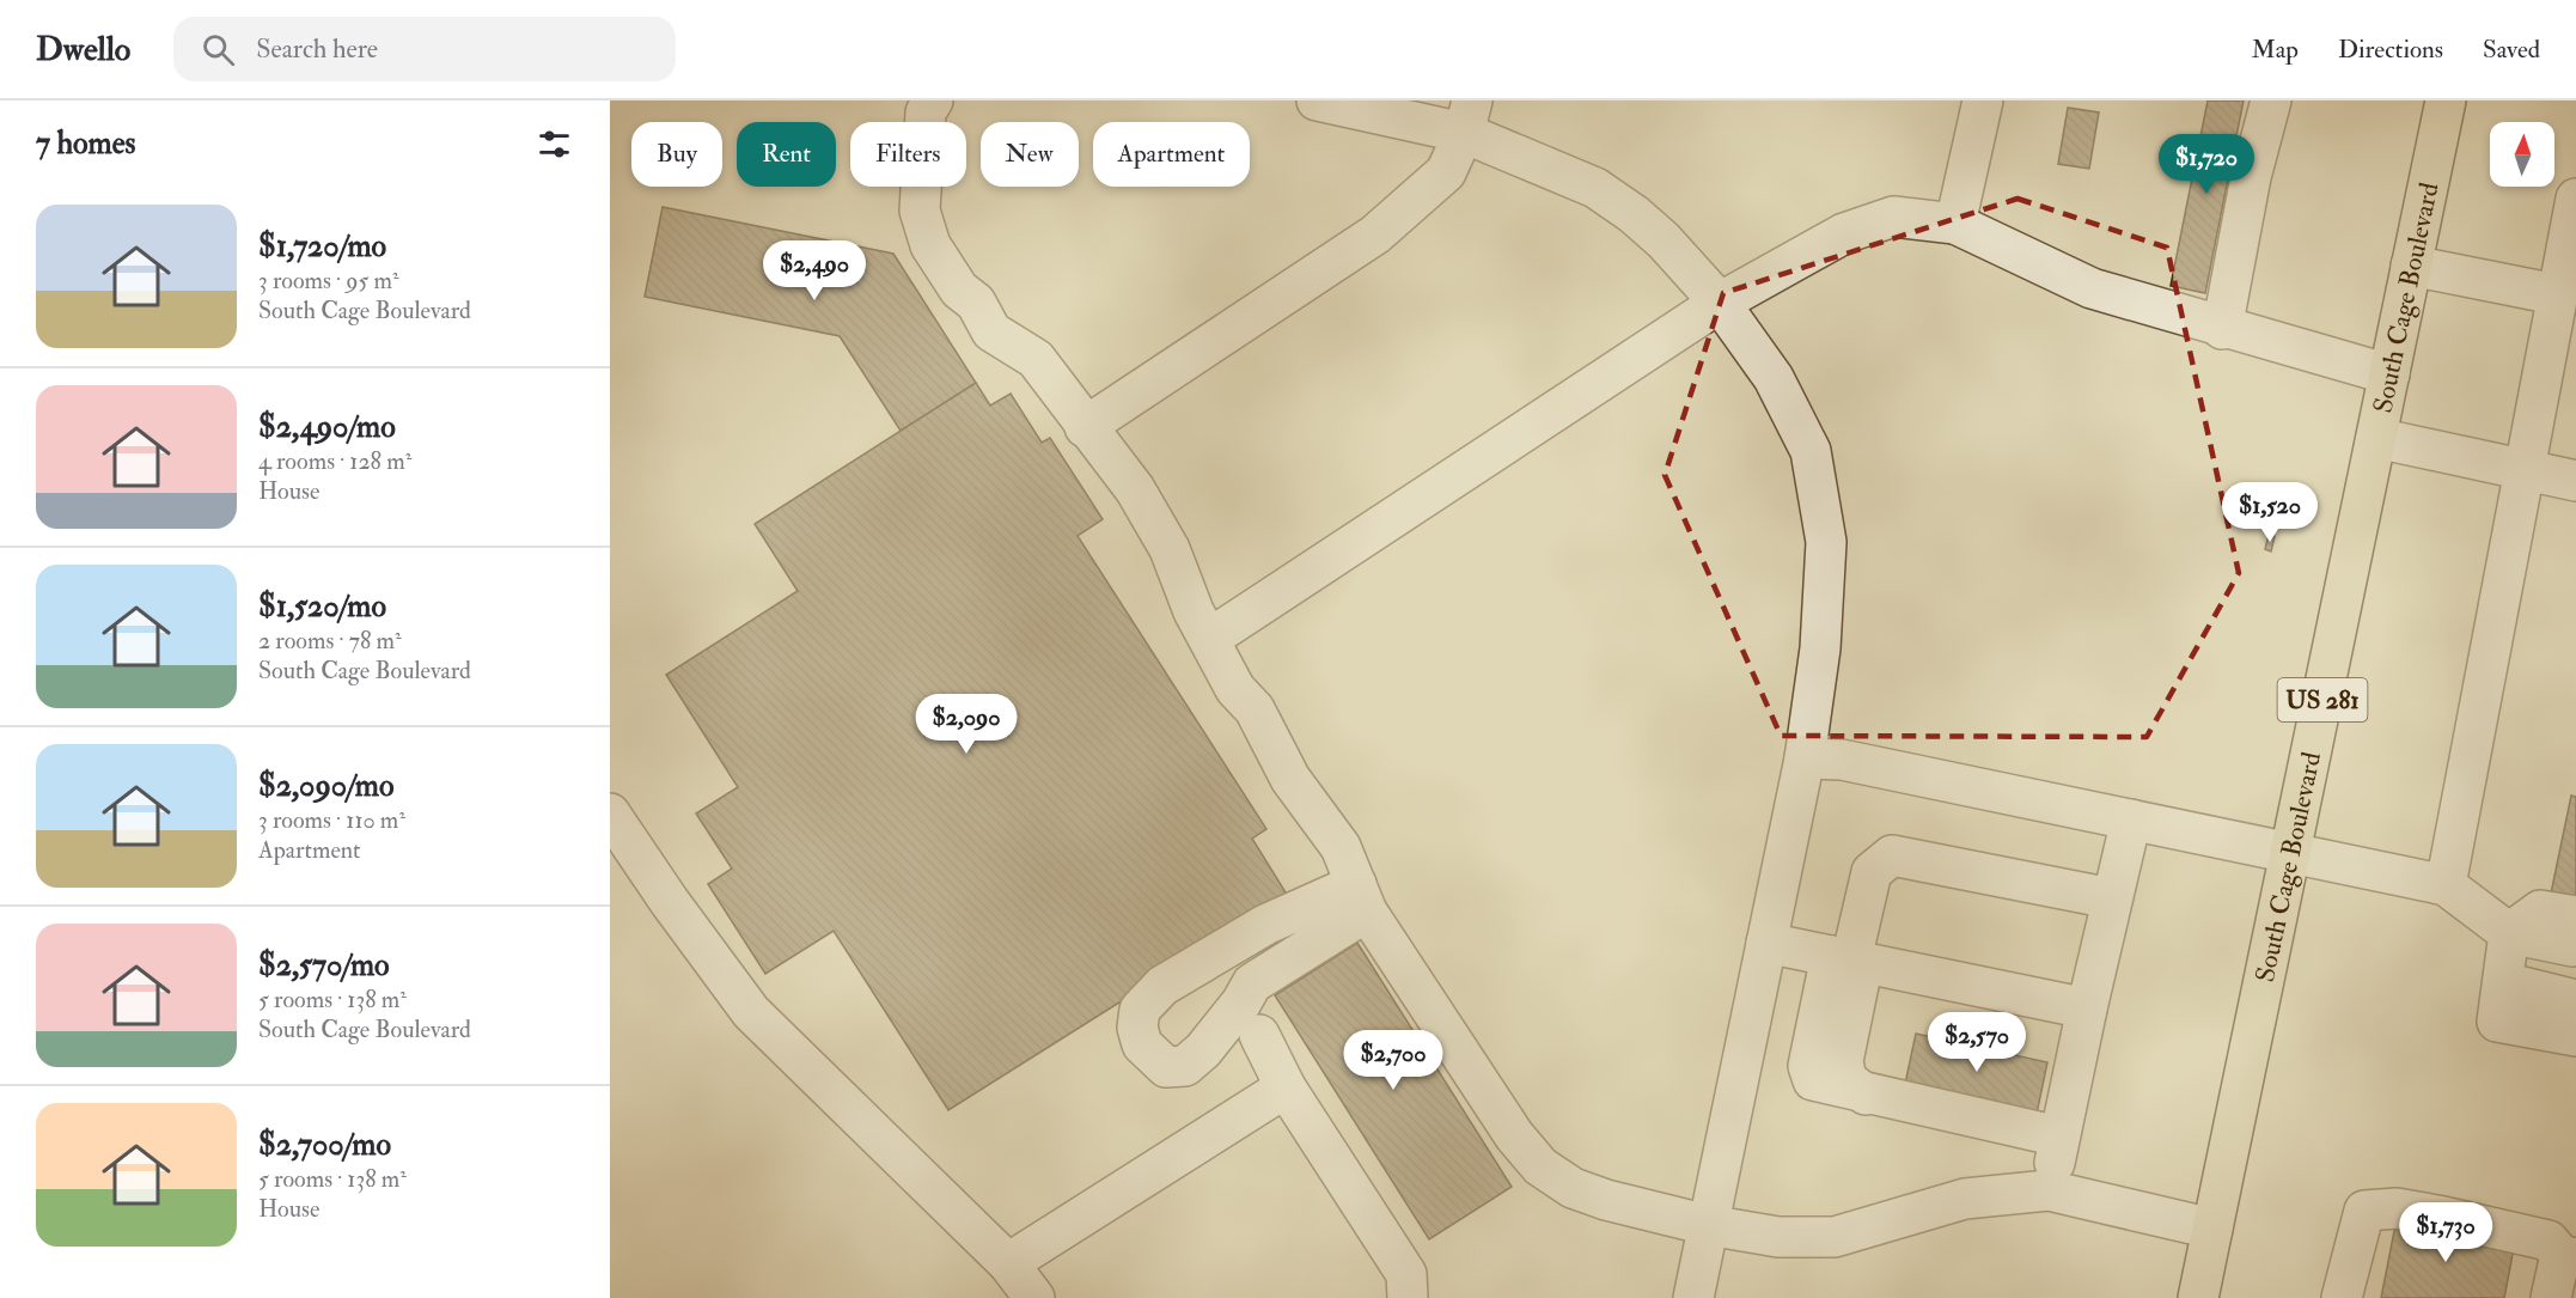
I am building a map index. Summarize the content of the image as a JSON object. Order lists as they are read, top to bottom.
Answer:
{
  "streets": {
    "main road": ["South Cage Boulevard", "US 281"]
  },
  "north": "top",
  "page": {
    "header": "Dwello",
    "search": "Search here",
    "nav": ["Map", "Directions", "Saved"],
    "heading": "7 homes",
    "chip": [
      "Buy",
      "Rent",
      "Filters",
      "New",
      "Apartment"
    ],
    "price": [
      "$1,720",
      "$2,490",
      "$1,520",
      "$2,090",
      "$2,570",
      "$2,700",
      "$1,730"
    ],
    "list": [
      {
        "name": "$1,720/mo",
        "note": "3 rooms · 95 m² · South Cage Boulevard"
      },
      {
        "name": "$2,490/mo",
        "note": "4 rooms · 128 m² · House"
      },
      {
        "name": "$1,520/mo",
        "note": "2 rooms · 78 m² · South Cage Boulevard"
      },
      {
        "name": "$2,090/mo",
        "note": "3 rooms · 110 m² · Apartment"
      },
      {
        "name": "$2,570/mo",
        "note": "5 rooms · 138 m² · South Cage Boulevard"
      },
      {
        "name": "$2,700/mo",
        "note": "5 rooms · 138 m² · House"
      }
    ]
  }
}
